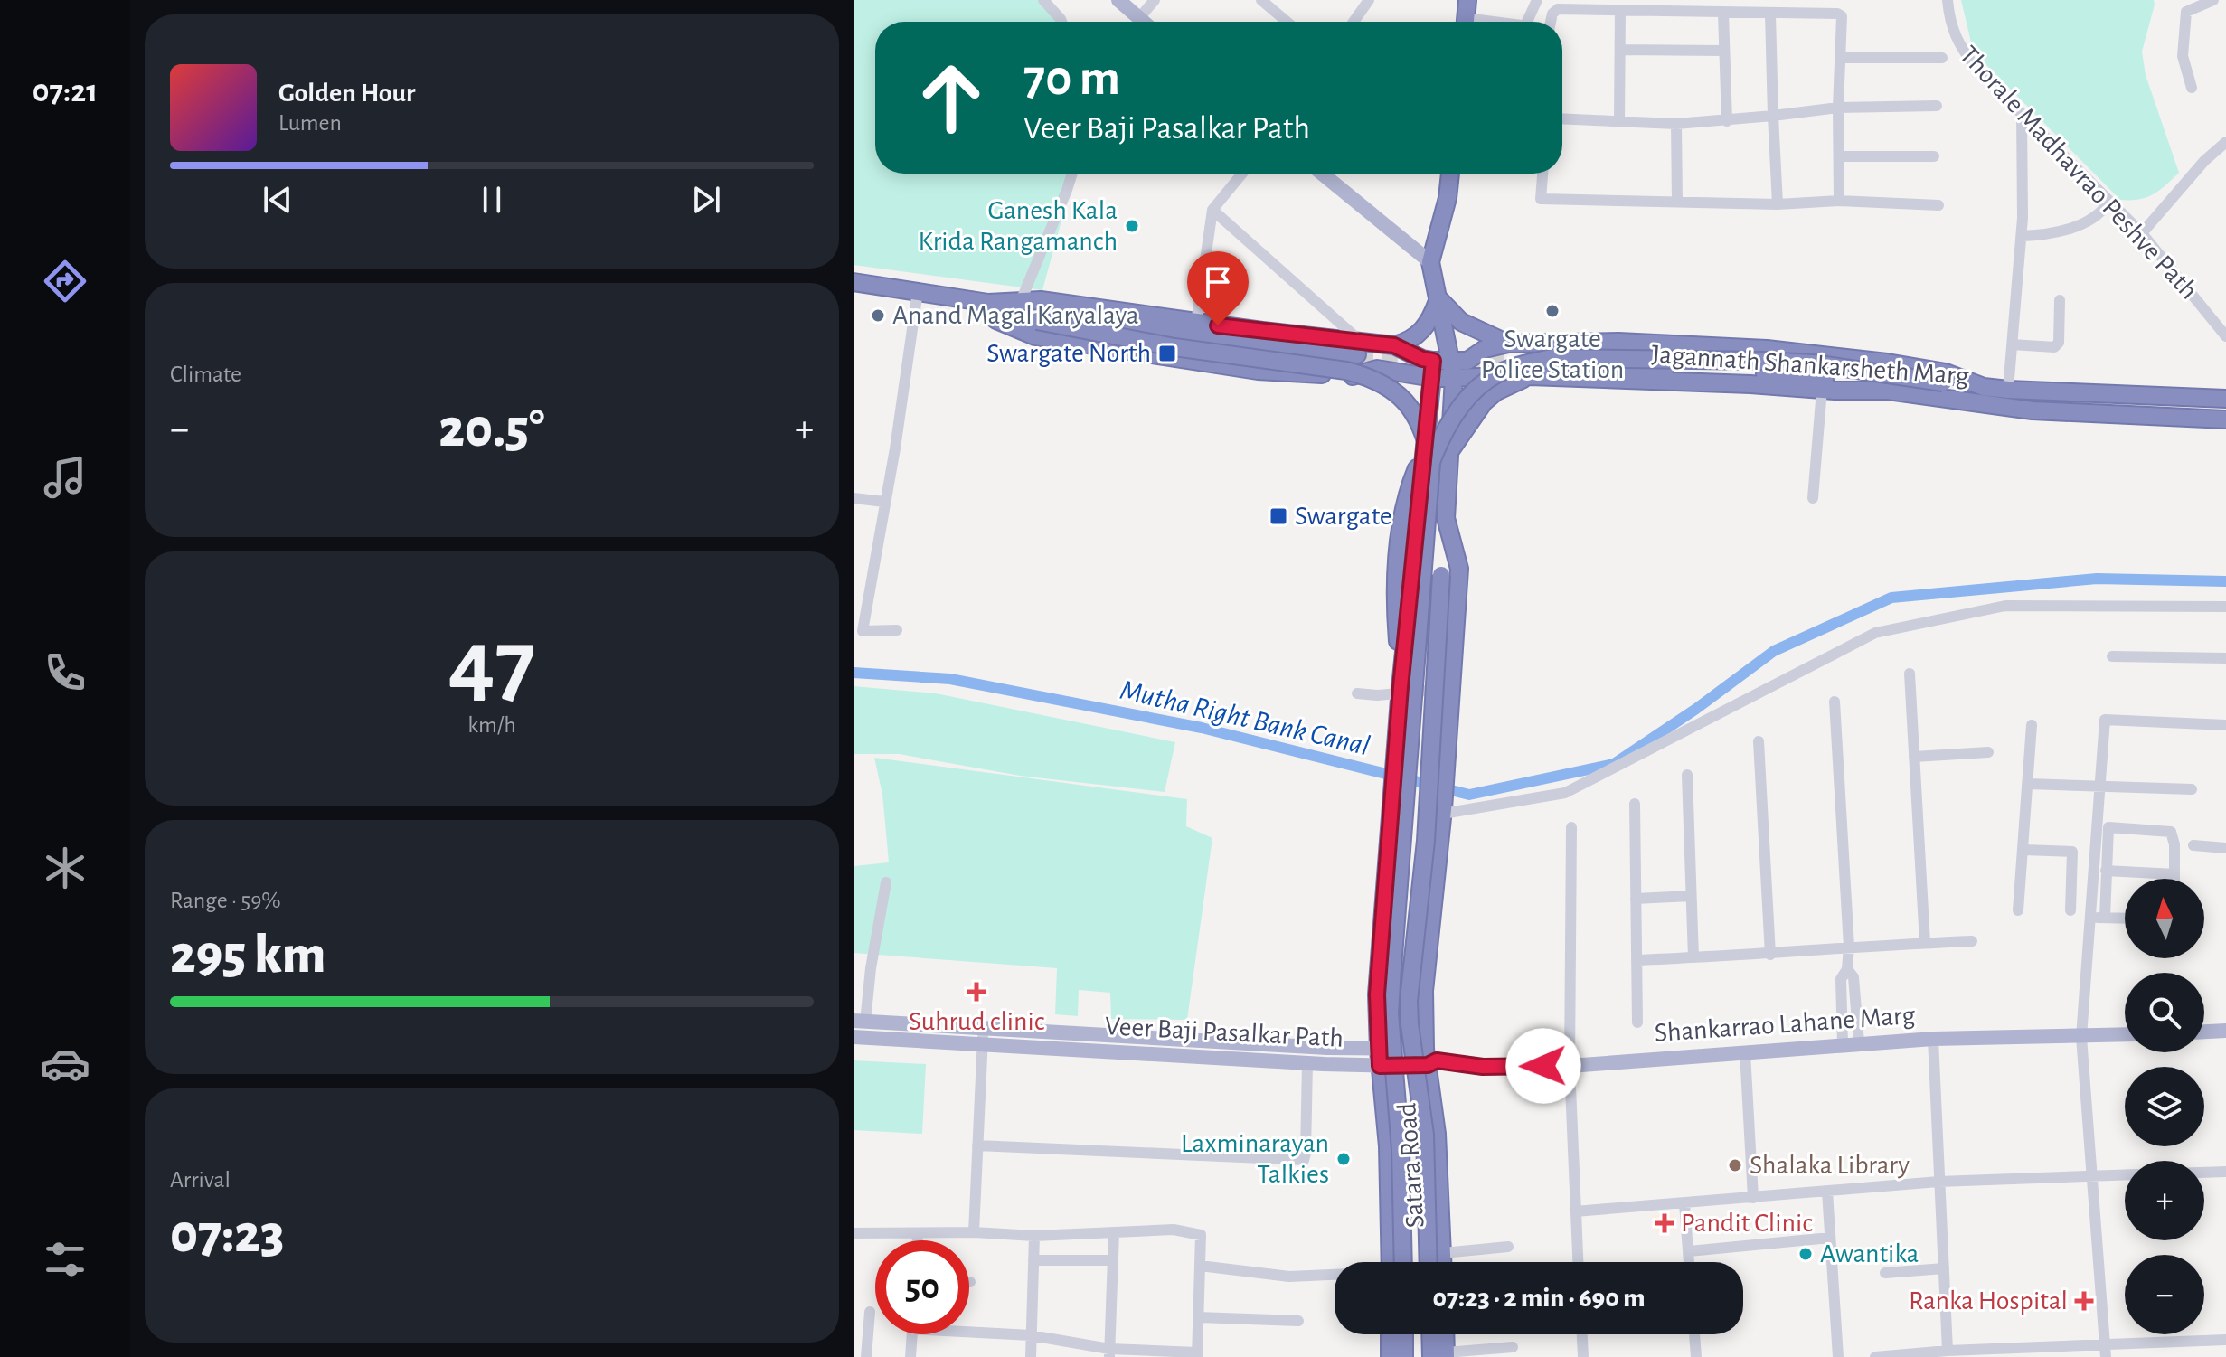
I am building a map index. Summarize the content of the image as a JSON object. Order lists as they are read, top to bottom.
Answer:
{
  "streets": {
    "highway": ["Jagannath Shankarsheth Marg", "Satara Road"],
    "main road": ["Shankarrao Lahane Marg", "Veer Baji Pasalkar Path"],
    "street": ["Thorale Madhavrao Peshve Path"]
  },
  "crossings": [
    ["Jagannath Shankarsheth Marg", "Satara Road"],
    ["Shankarrao Lahane Marg", "Veer Baji Pasalkar Path"],
    ["Shankarrao Lahane Marg", "Satara Road"],
    ["Veer Baji Pasalkar Path", "Satara Road"]
  ],
  "water": ["Mutha Right Bank Canal"],
  "places": {
    "other": [
      "Ganesh Kala Krida Rangamanch",
      "Swargate Police Station",
      "Anand Magal Karyalaya",
      "Laxminarayan Talkies",
      "Shalaka Library",
      "Awantika"
    ],
    "transit": ["Swargate North", "Swargate"],
    "health": ["Suhrud clinic", "Pandit Clinic", "Ranka Hospital"]
  },
  "north": "top",
  "page": {
    "tabs": "07:21",
    "turn": ["70 m", "Veer Baji Pasalkar Path"],
    "song": ["Golden Hour", "Lumen"],
    "tile": [
      "Climate",
      ["47", "km/h"],
      ["Range · 59%", "295 km"],
      ["Arrival", "07:23"]
    ],
    "heat": ["−", "20.5°", "+"],
    "map_buttons": ["+", "−"],
    "limit": "50",
    "trip": "07:23 · 2 min · 690 m"
  }
}
